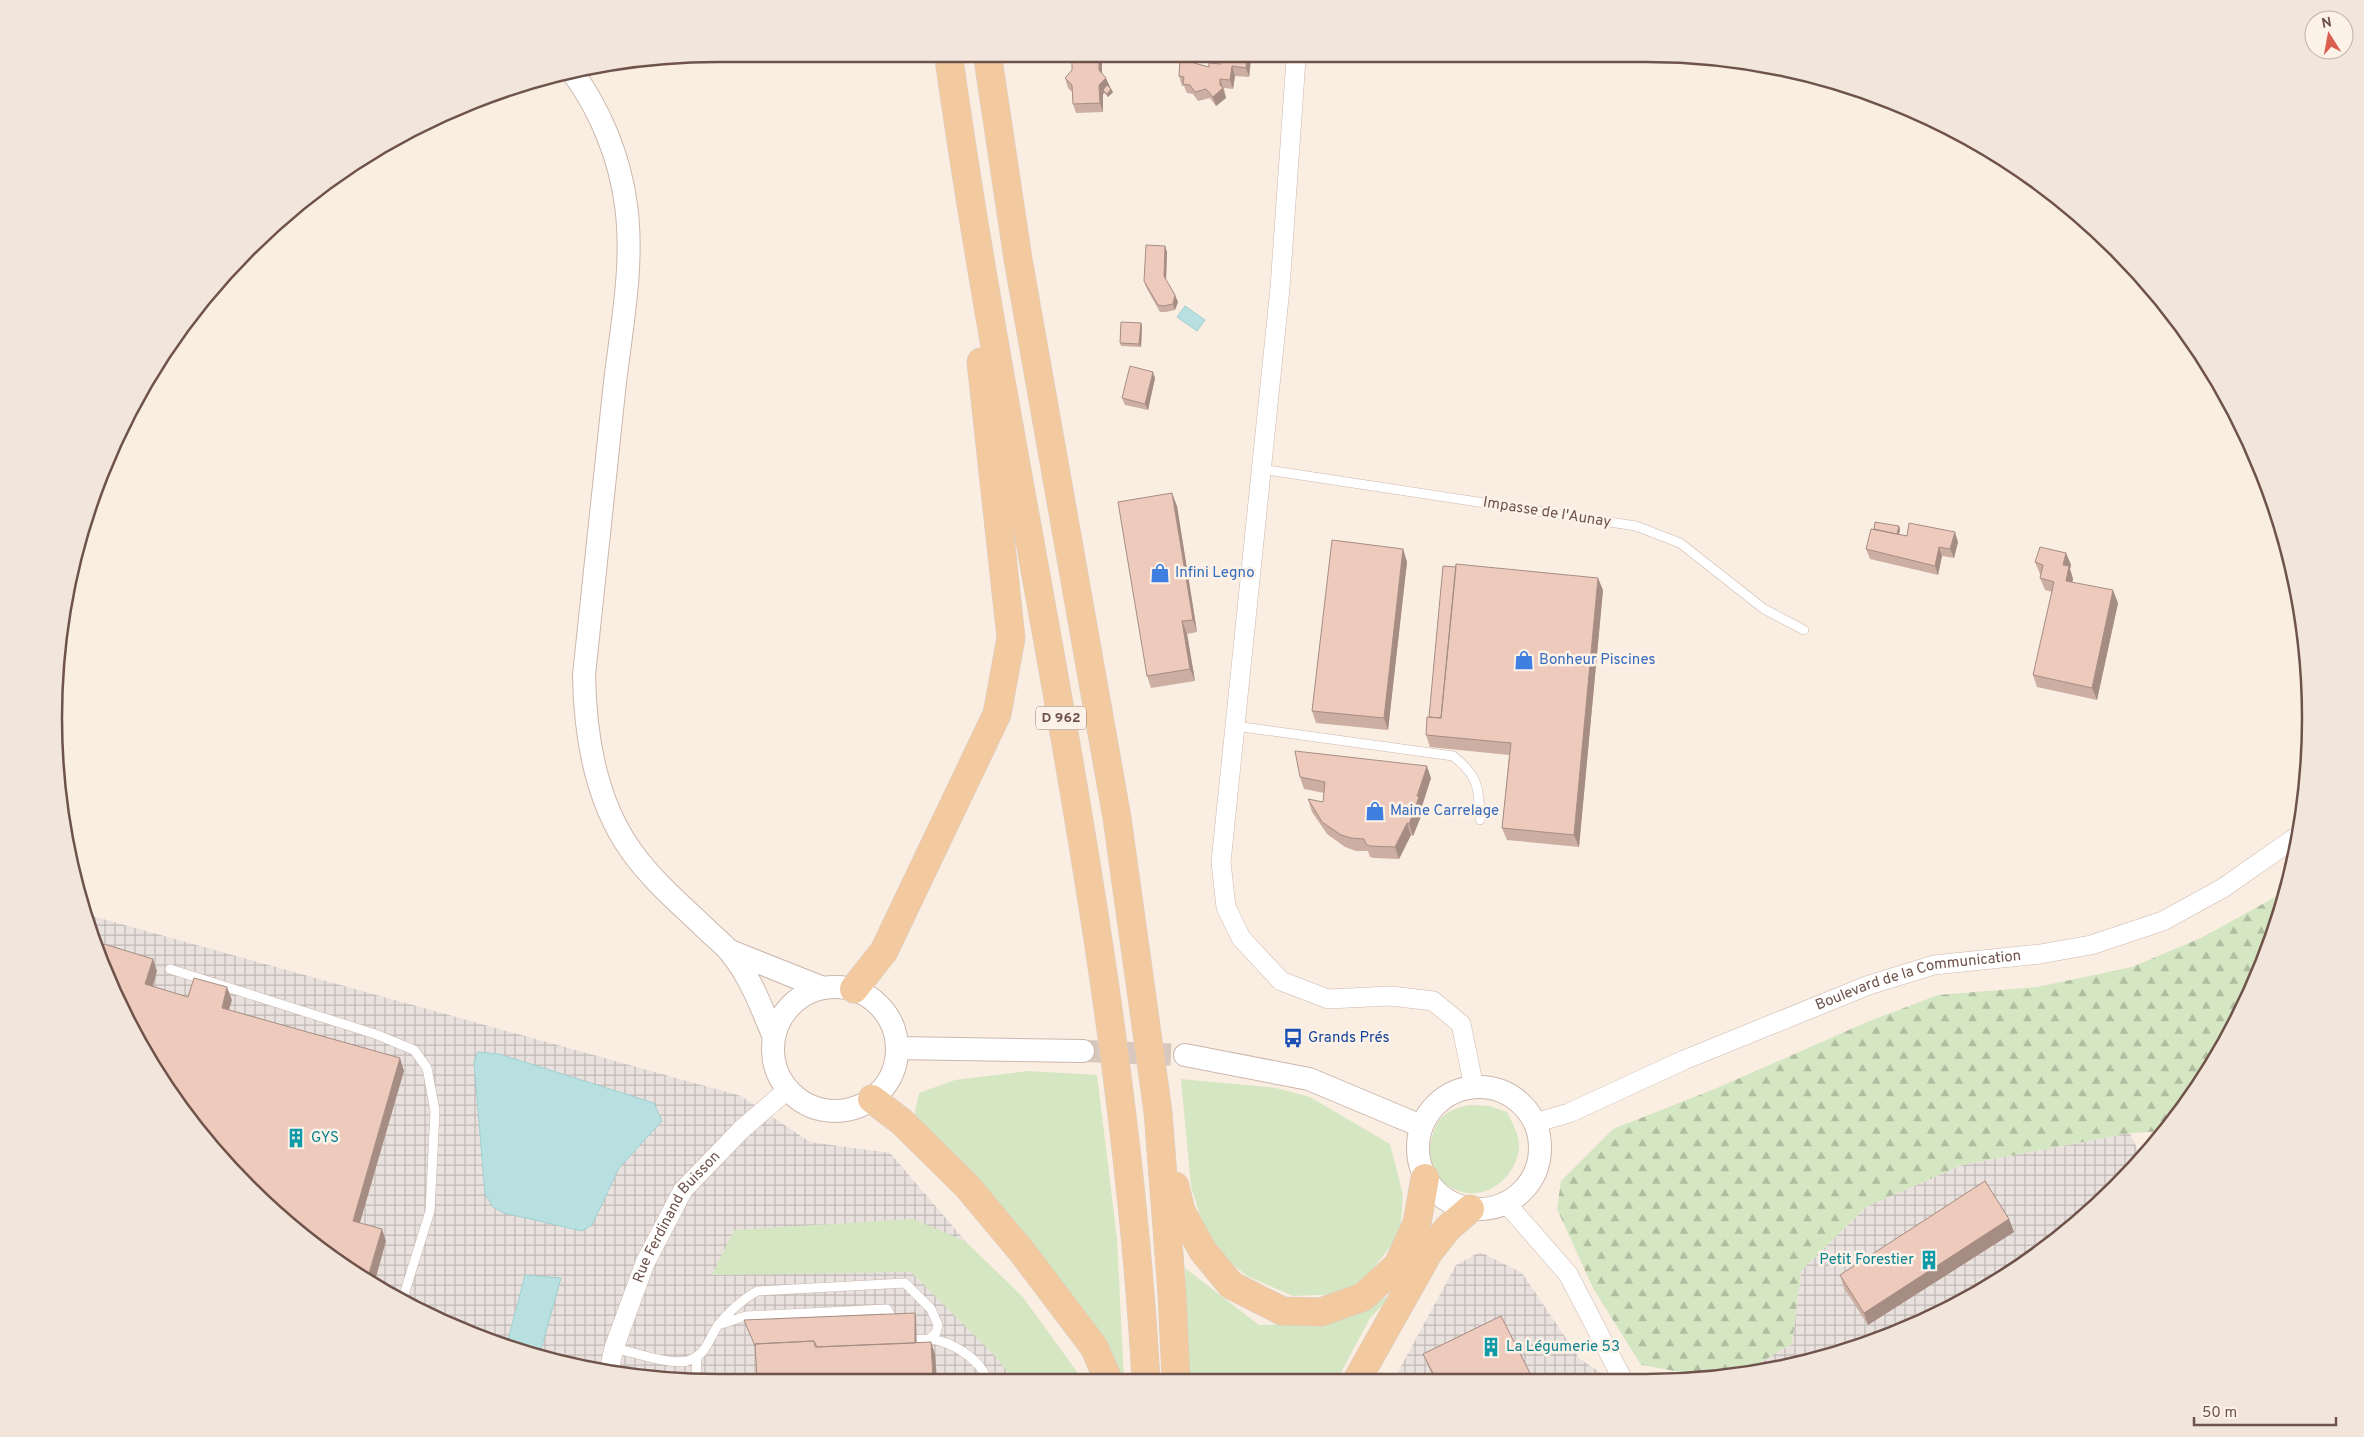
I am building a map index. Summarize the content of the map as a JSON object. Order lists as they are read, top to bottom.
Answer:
{
  "streets": {
    "main road": ["D 962"],
    "street": ["Boulevard de la Communication", "Rue Ferdinand Buisson"],
    "lane": ["Impasse de l'Aunay"]
  },
  "places": {
    "shop": ["Infini Legno", "Bonheur Piscines", "Maine Carrelage"],
    "bus stop": ["Grands Prés"],
    "building": ["GYS", "Petit Forestier", "La Légumerie 53"]
  },
  "scale_bar": "50 m",
  "north": "top"
}
